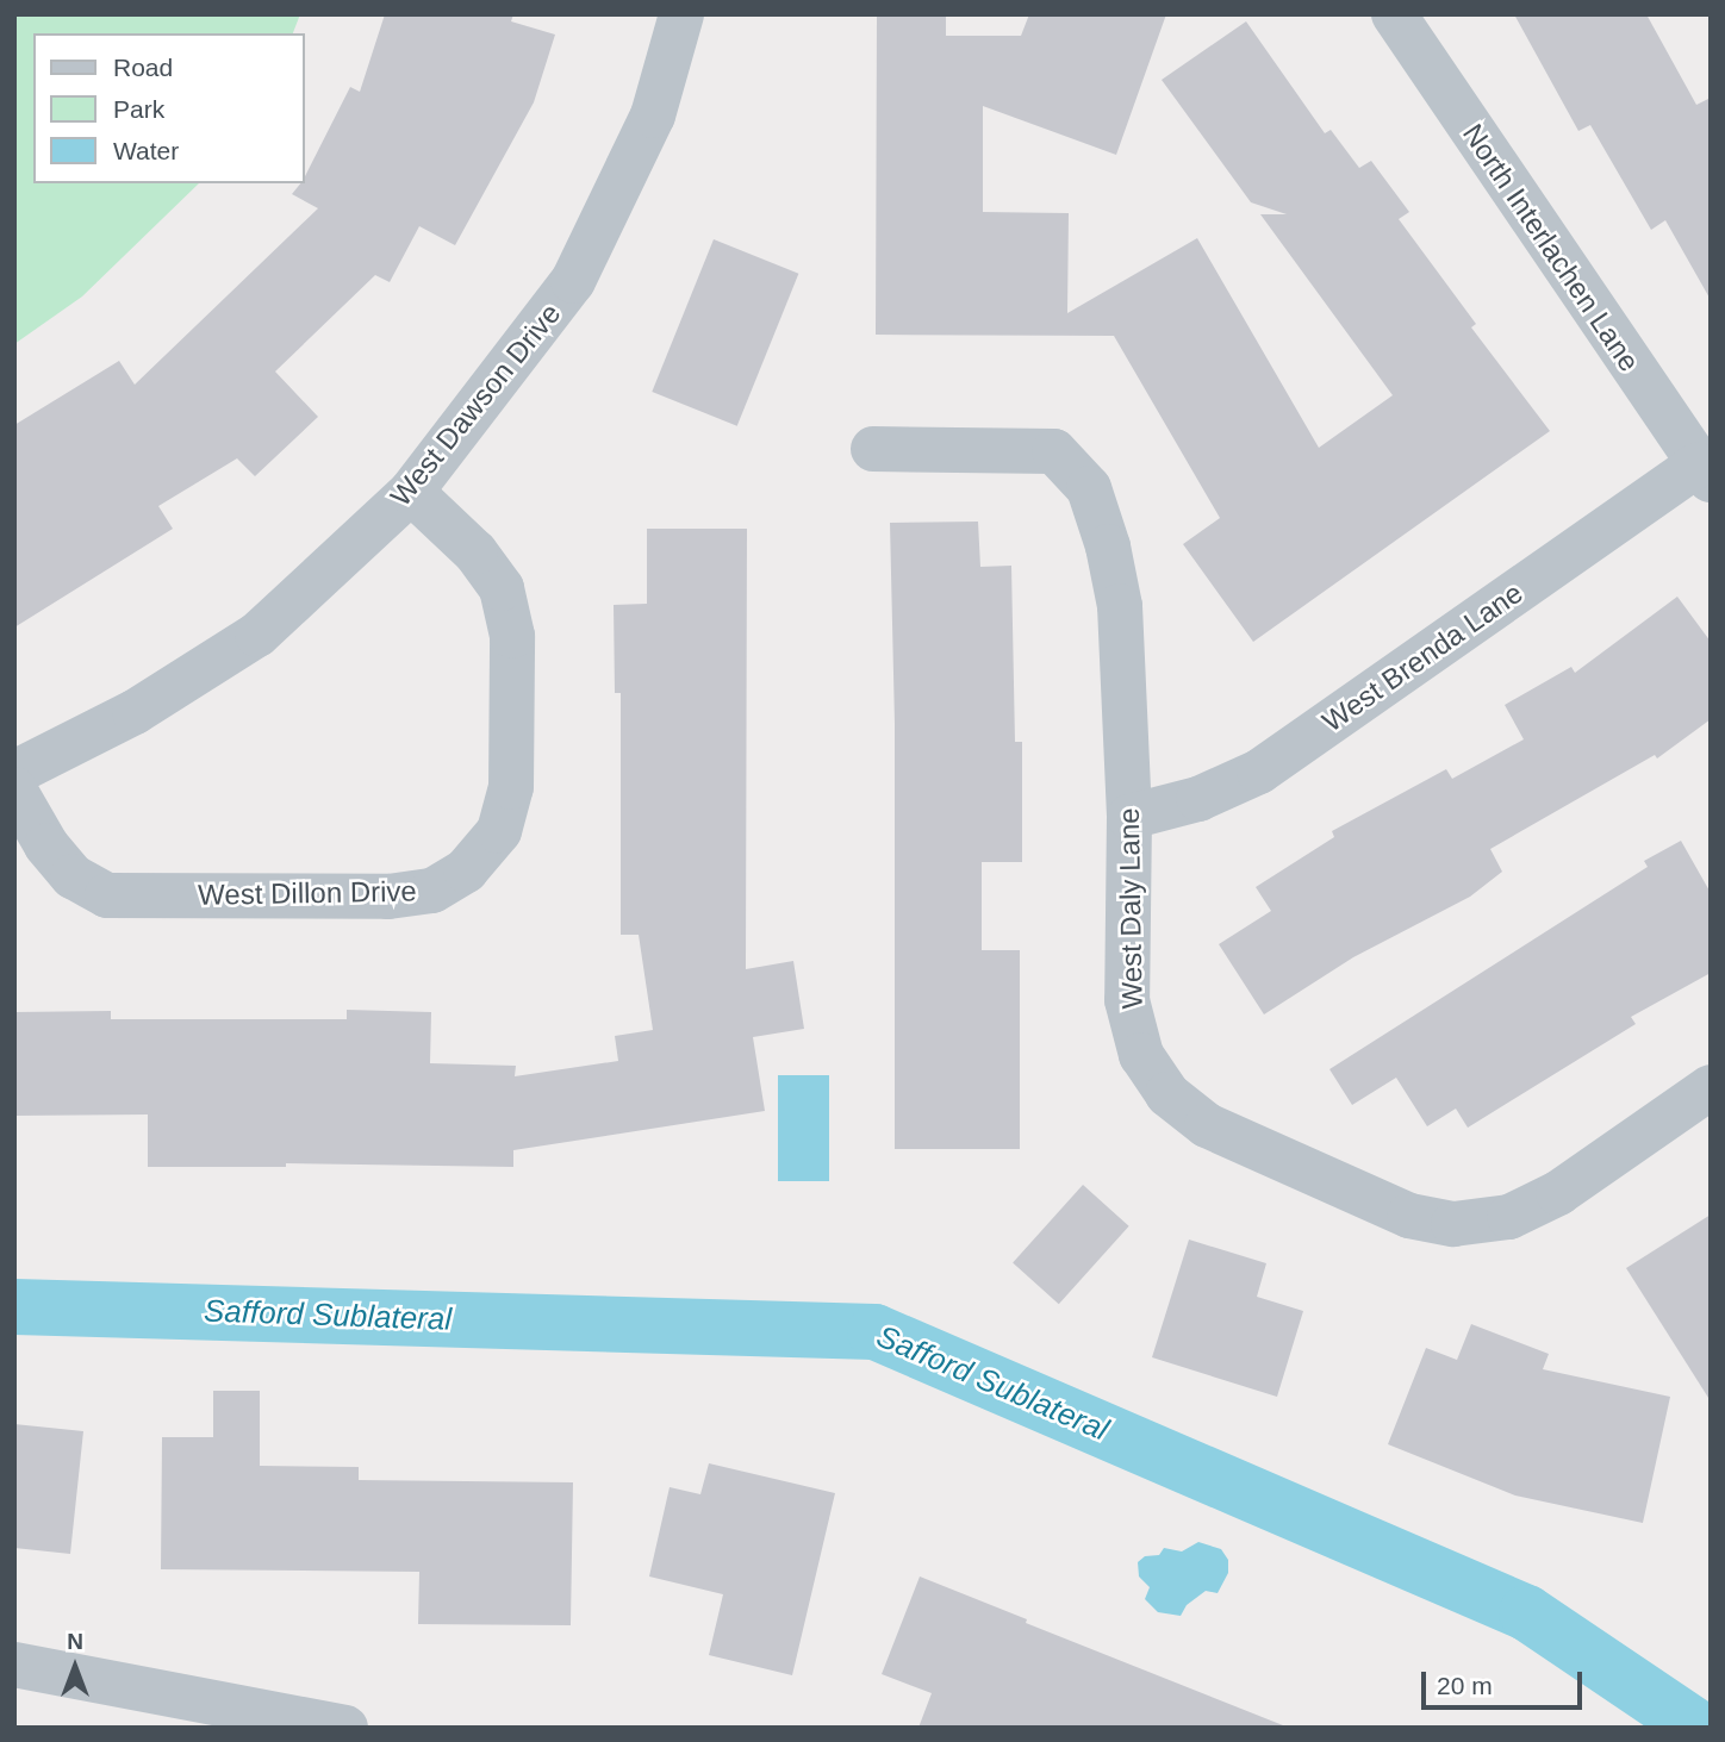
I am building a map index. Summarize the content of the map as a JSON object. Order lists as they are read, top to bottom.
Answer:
{
  "streets": {
    "street": [
      "North Interlachen Lane",
      "West Dawson Drive",
      "West Brenda Lane",
      "West Dillon Drive",
      "West Daly Lane"
    ]
  },
  "crossings": [
    ["North Interlachen Lane", "West Brenda Lane"],
    ["West Dawson Drive", "West Dillon Drive"],
    ["West Brenda Lane", "West Daly Lane"]
  ],
  "water": ["Safford Sublateral"],
  "legend": ["Road", "Park", "Water"],
  "scale_bar": "20 m",
  "north": "top"
}
